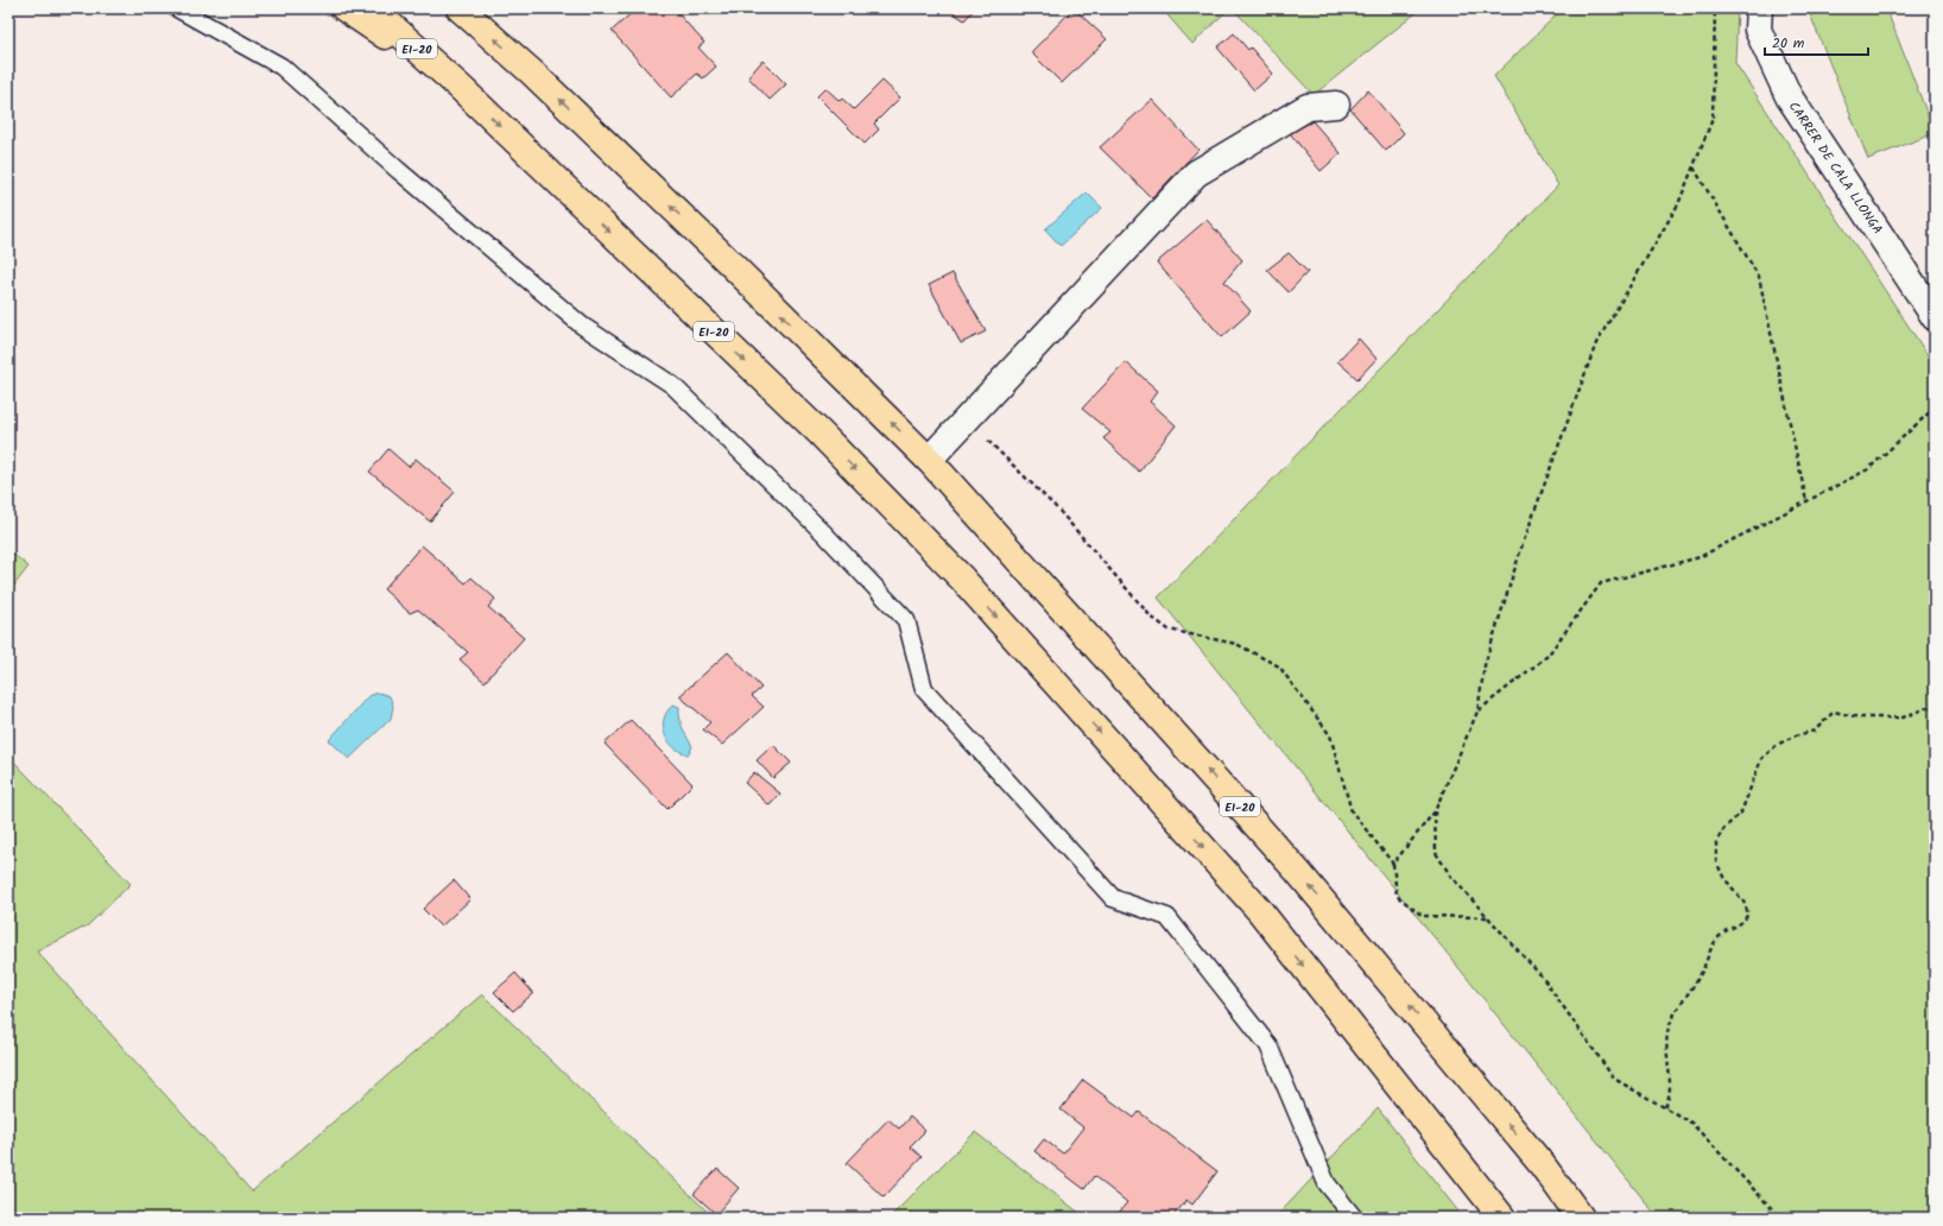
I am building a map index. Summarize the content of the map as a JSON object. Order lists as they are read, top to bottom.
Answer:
{
  "streets": {
    "highway": ["EI-20"],
    "street": ["CARRER DE CALA LLONGA"]
  },
  "scale_bar": "20 m"
}
